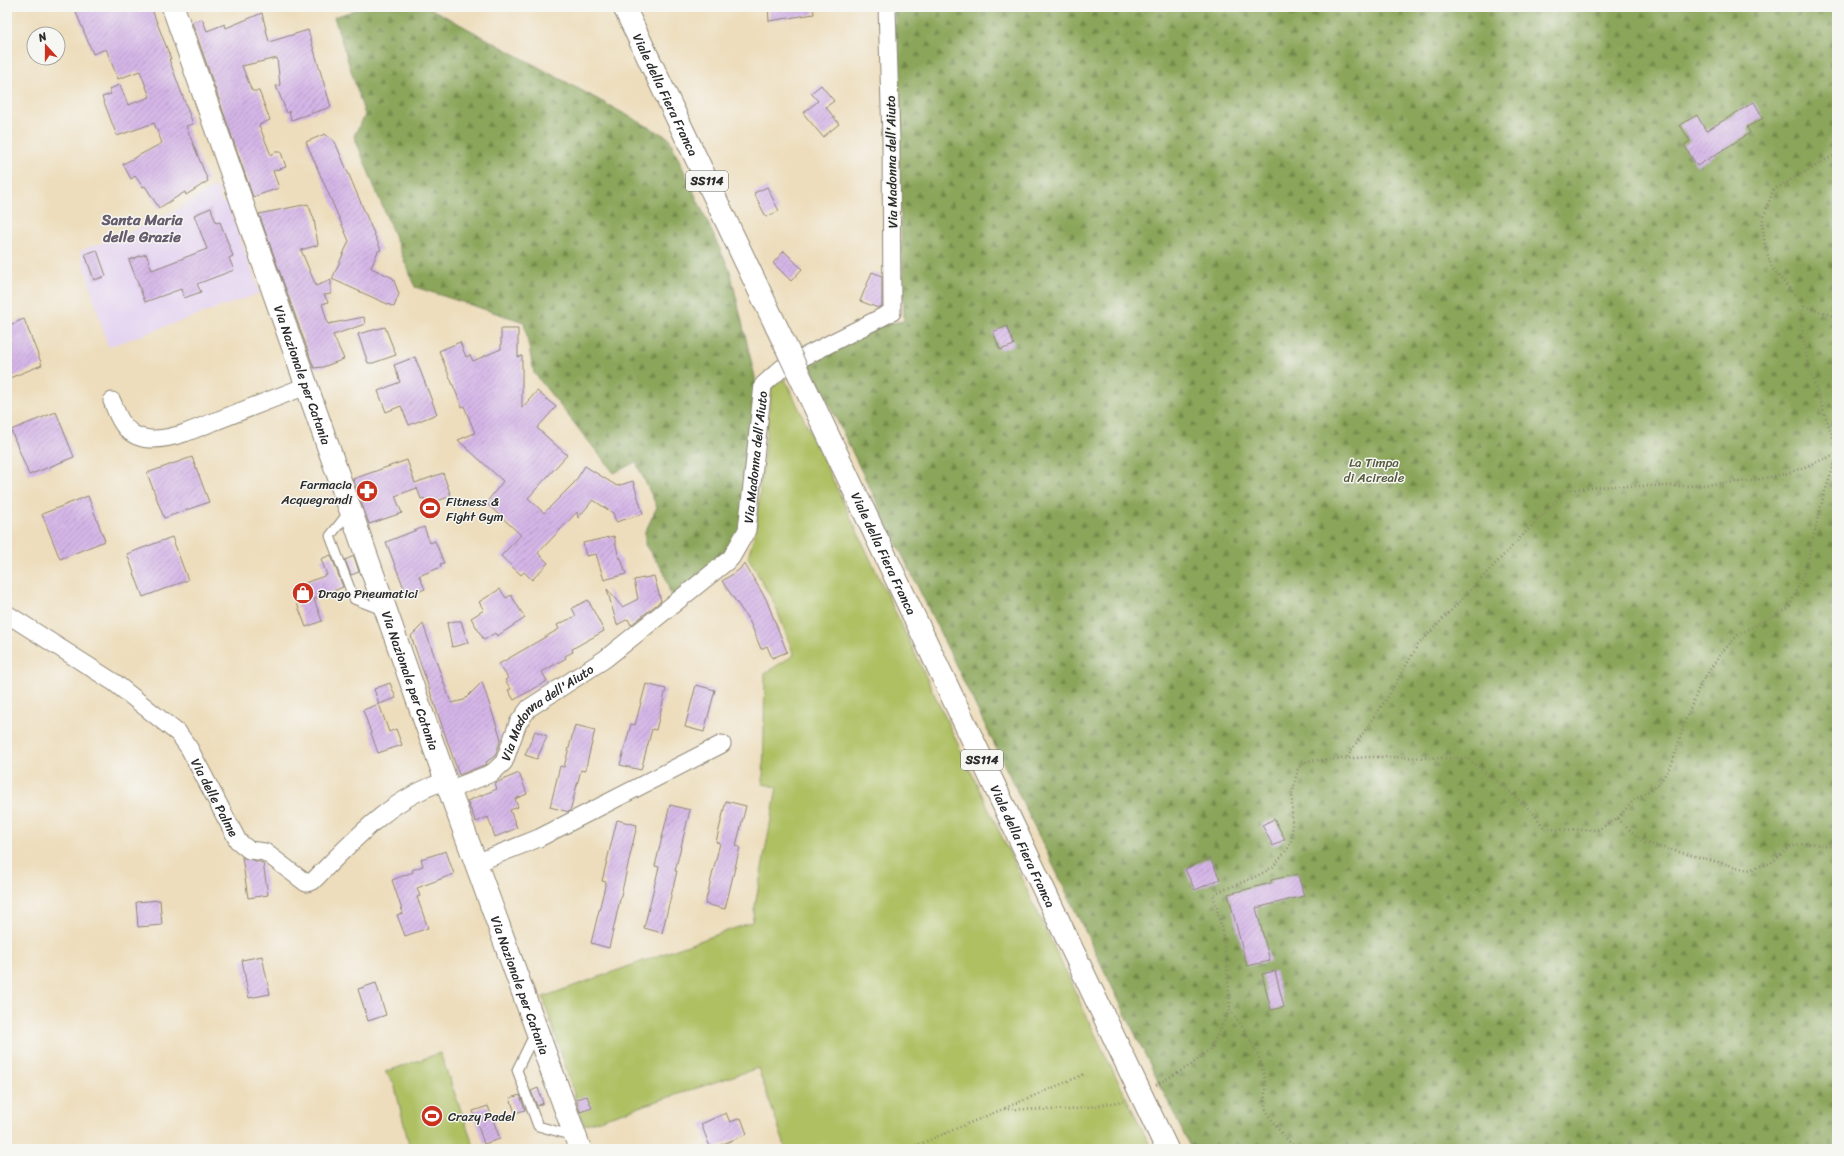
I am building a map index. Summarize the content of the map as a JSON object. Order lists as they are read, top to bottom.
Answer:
{
  "streets": {
    "main road": ["Viale della Fiera Franca", "SS114", "Via Nazionale per Catania"],
    "street": ["Via Madonna dell'Aiuto", "Via delle Palme"]
  },
  "crossings": [
    ["Via Madonna dell'Aiuto", "Via Nazionale per Catania"],
    ["Via Madonna dell'Aiuto", "Via delle Palme"],
    ["Via Nazionale per Catania", "Via delle Palme"]
  ],
  "districts": ["Santa Maria delle Grazie"],
  "parks": ["La Timpa di Acireale"],
  "places": {
    "pharmacy": ["Farmacia Acquegrandi"],
    "sports": ["Fitness & Fight Gym", "Crazy Padel"],
    "shop": ["Drago Pneumatici"]
  },
  "north": "top"
}
